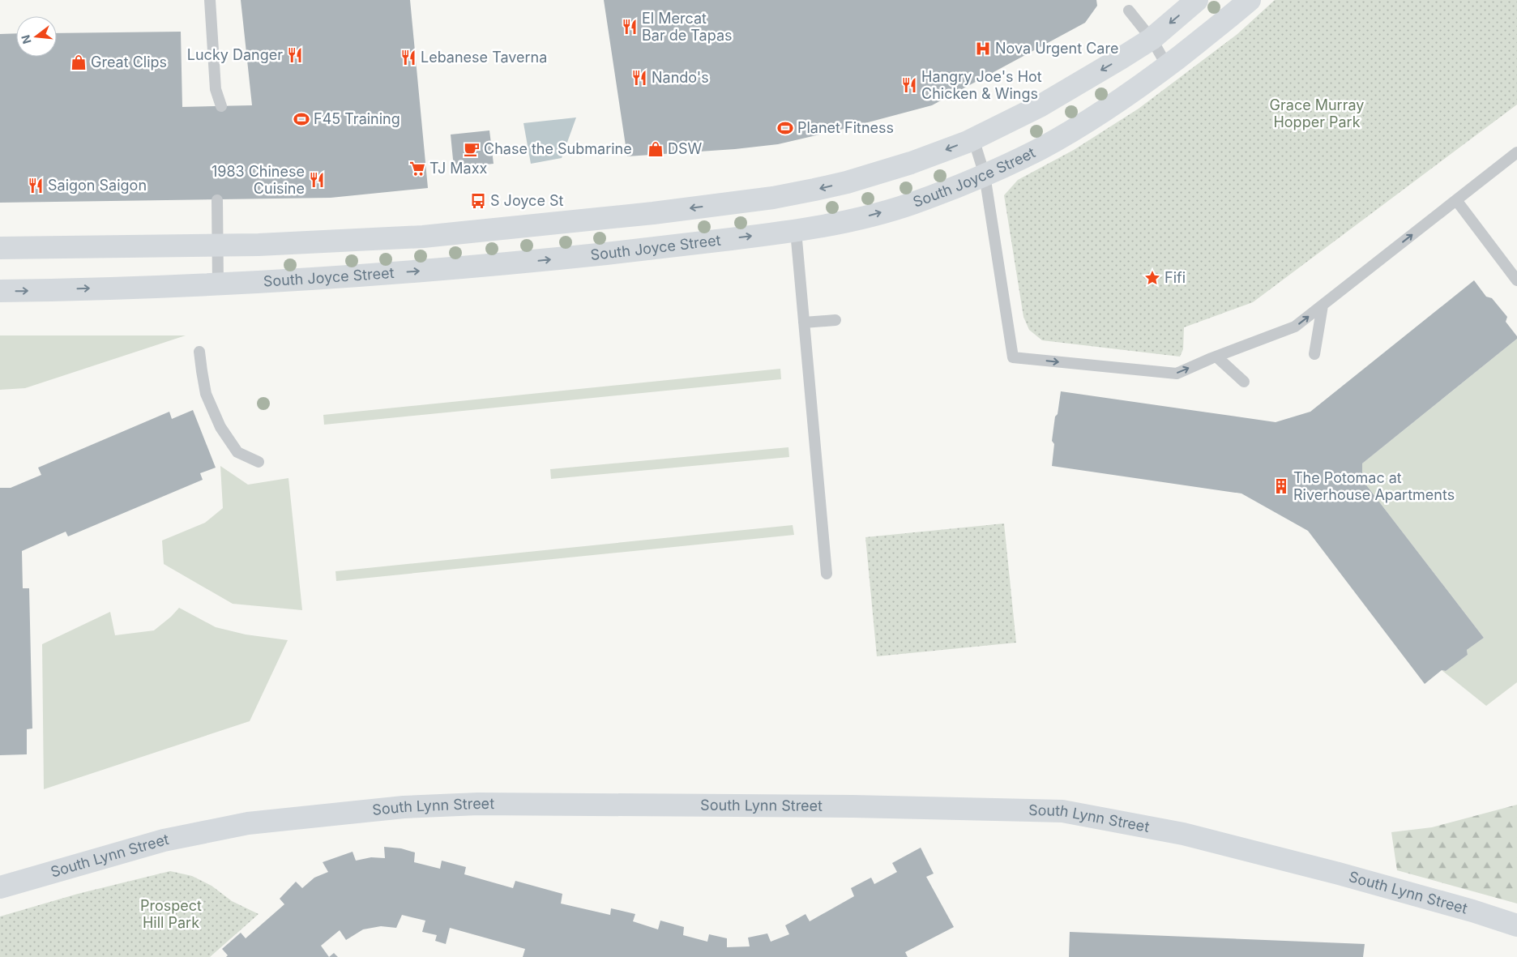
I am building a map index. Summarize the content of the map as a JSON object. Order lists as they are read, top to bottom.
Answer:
{
  "streets": {
    "main road": ["South Joyce Street", "South Lynn Street"]
  },
  "parks": ["Grace Murray Hopper Park", "Prospect Hill Park"],
  "places": {
    "restaurant": [
      "El Mercat Bar de Tapas",
      "Lucky Danger",
      "Lebanese Taverna",
      "Nando's",
      "Hangry Joe's Hot Chicken & Wings",
      "1983 Chinese Cuisine",
      "Saigon Saigon"
    ],
    "hospital": ["Nova Urgent Care"],
    "shop": ["Great Clips", "DSW"],
    "sports": ["F45 Training", "Planet Fitness"],
    "cafe": ["Chase the Submarine"],
    "supermarket": ["TJ Maxx"],
    "bus stop": ["S Joyce St"],
    "place": ["Fifi"],
    "building": ["The Potomac at Riverhouse Apartments"]
  },
  "north": "left"
}
